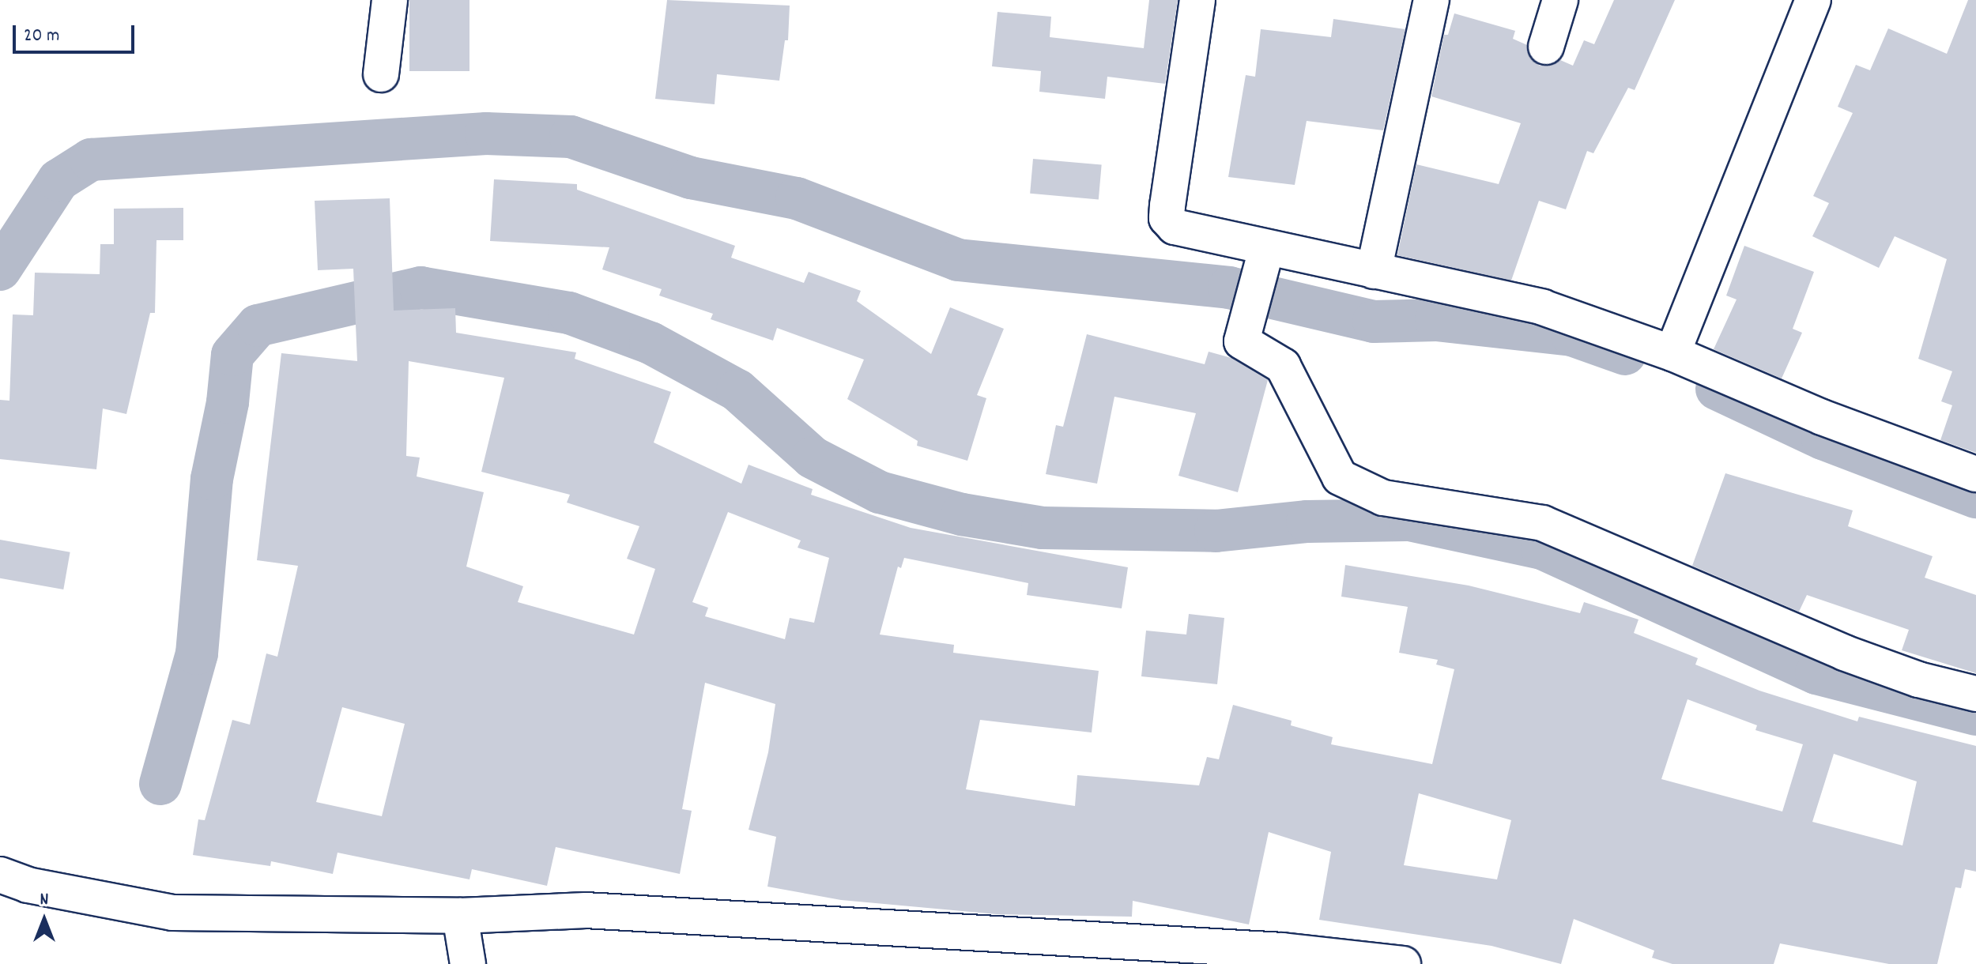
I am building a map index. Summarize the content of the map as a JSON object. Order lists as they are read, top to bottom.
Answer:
{
  "scale_bar": "20 m",
  "north": "top"
}
